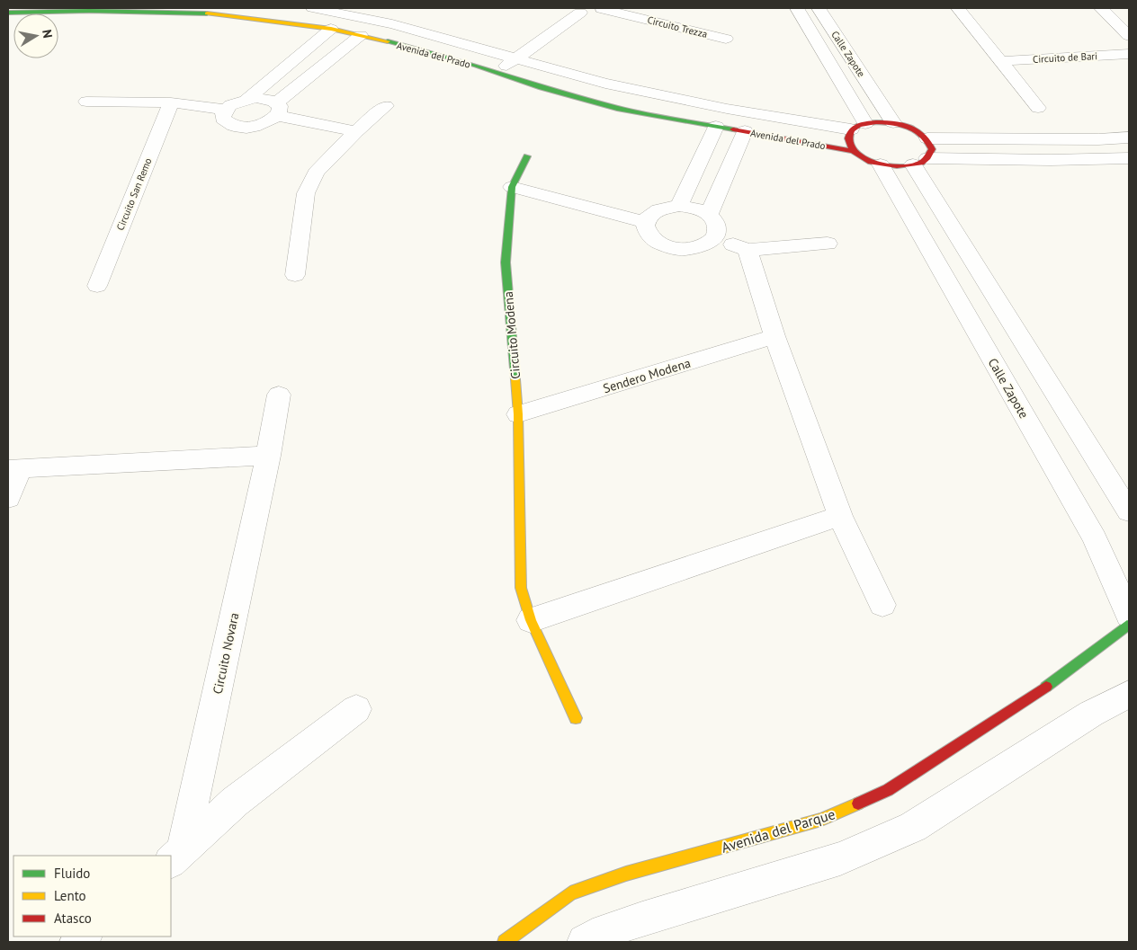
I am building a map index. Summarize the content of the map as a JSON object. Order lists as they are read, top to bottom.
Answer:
{
  "streets": {
    "street": [
      "Circuito Trezza",
      "Calle Zapote",
      "Avenida del Prado",
      "Circuito de Bari",
      "Circuito San Remo",
      "Circuito Modena",
      "Sendero Modena",
      "Circuito Novara",
      "Avenida del Parque"
    ]
  },
  "crossings": [
    ["Circuito Trezza", "Avenida del Prado"],
    ["Calle Zapote", "Avenida del Prado"],
    ["Calle Zapote", "Avenida del Parque"],
    ["Circuito Modena", "Sendero Modena"]
  ],
  "legend": ["Fluido", "Lento", "Atasco"],
  "north": "right"
}
